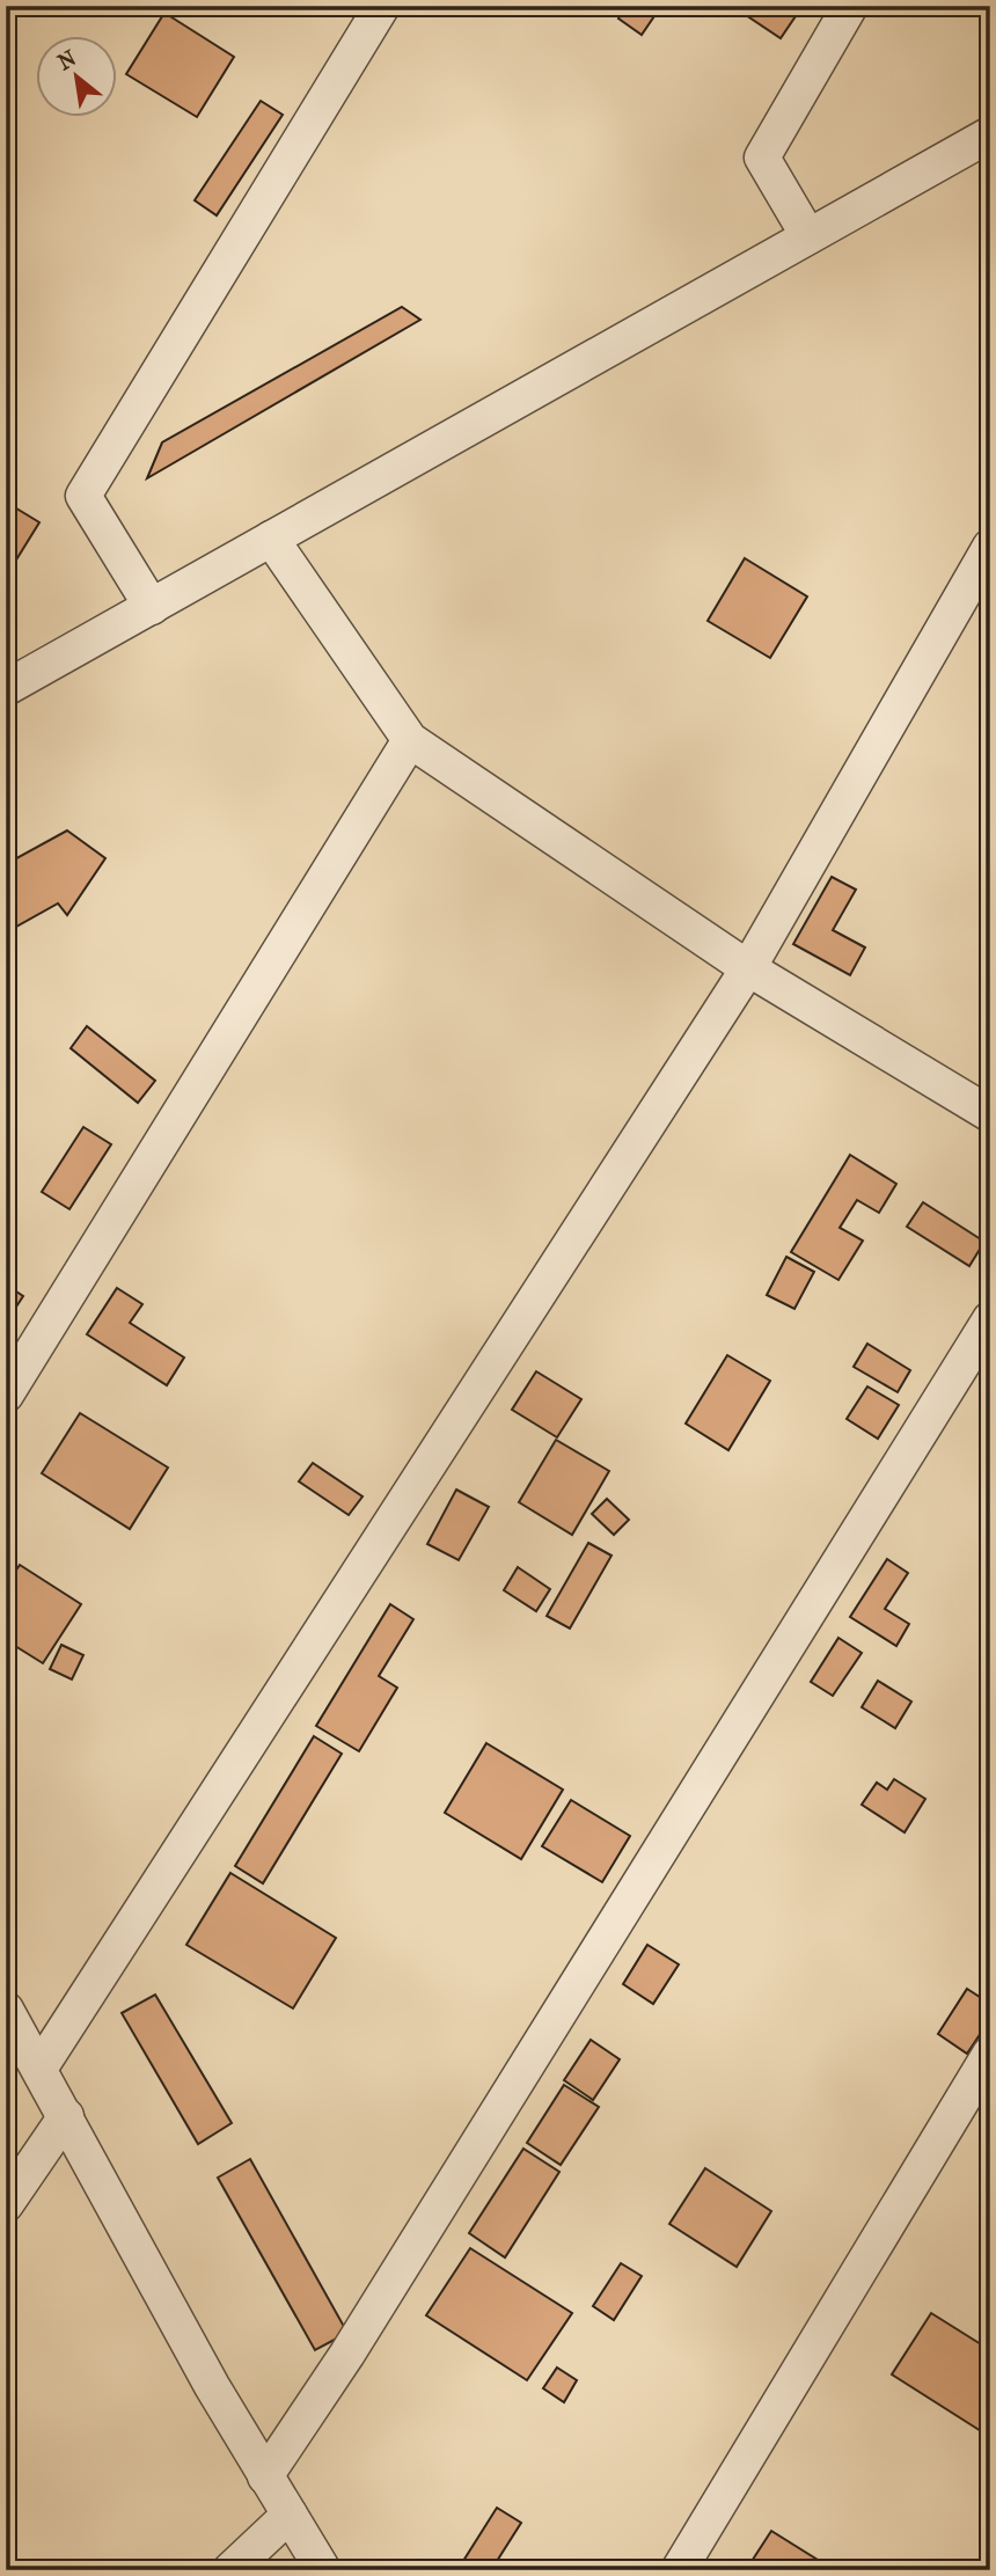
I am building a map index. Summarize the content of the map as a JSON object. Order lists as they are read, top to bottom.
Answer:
{
  "north": "top left"
}
